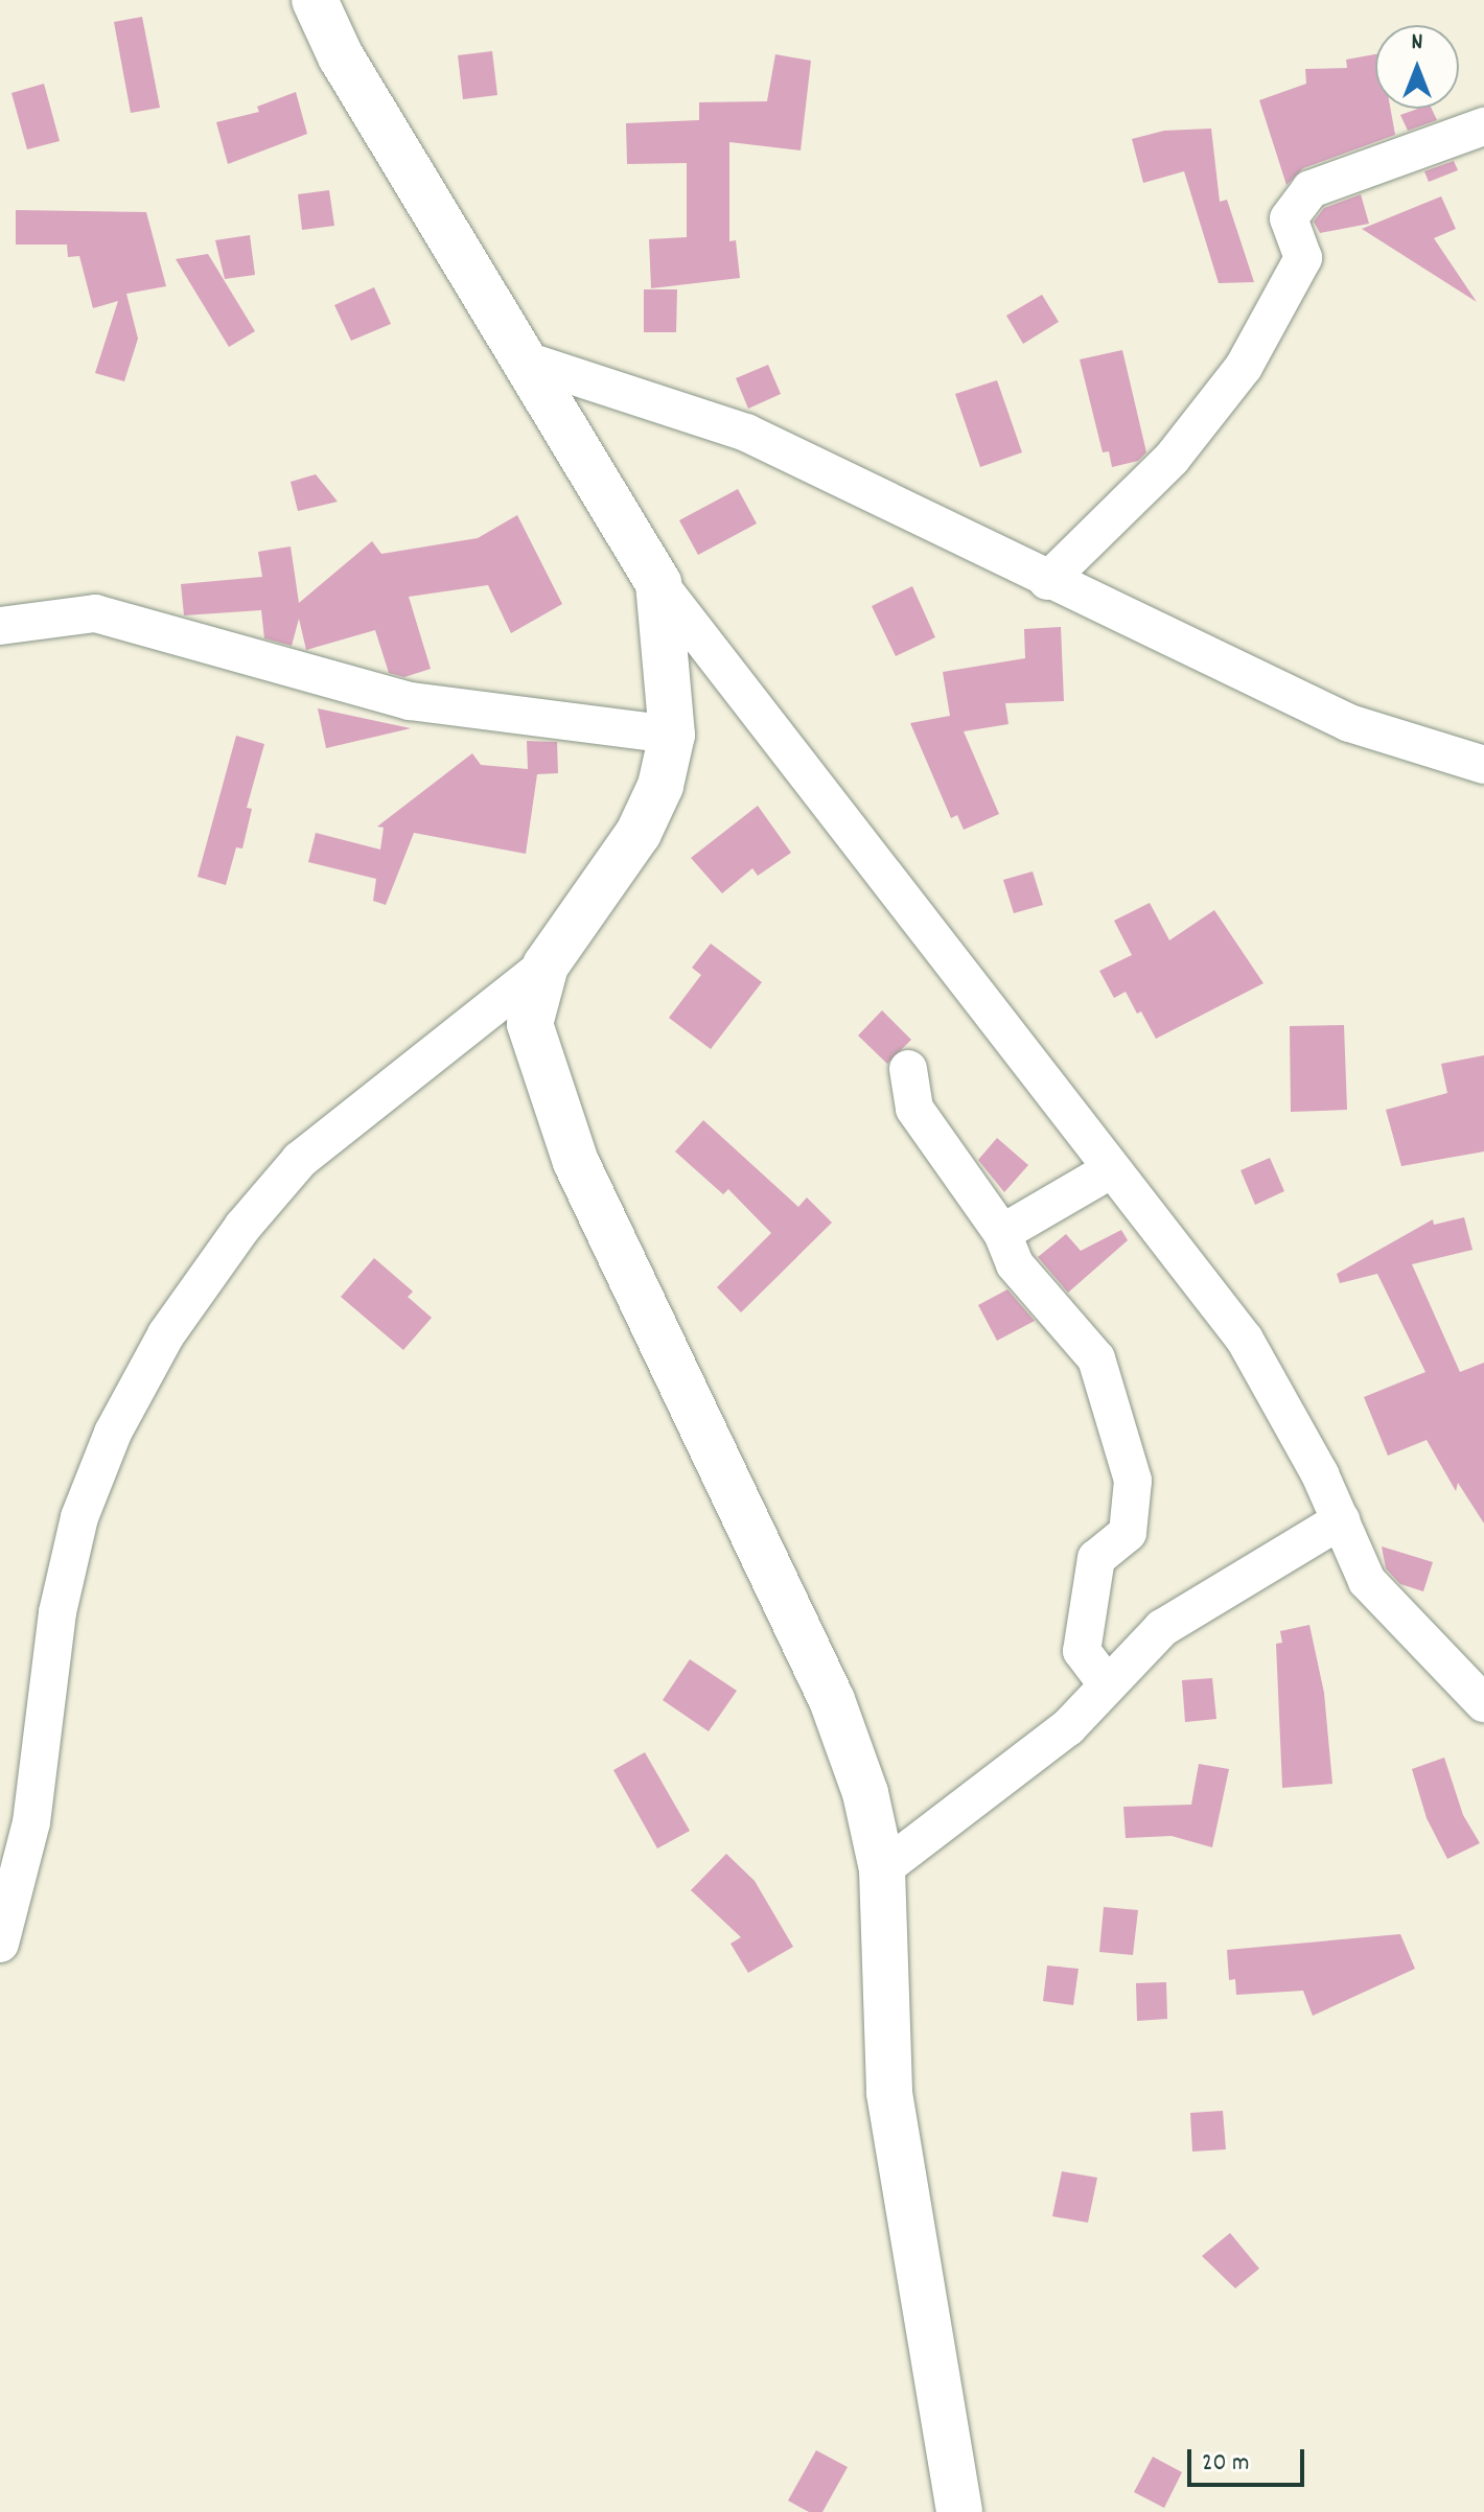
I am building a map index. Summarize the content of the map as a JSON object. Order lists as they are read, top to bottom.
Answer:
{
  "scale_bar": "20 m",
  "north": "top"
}
